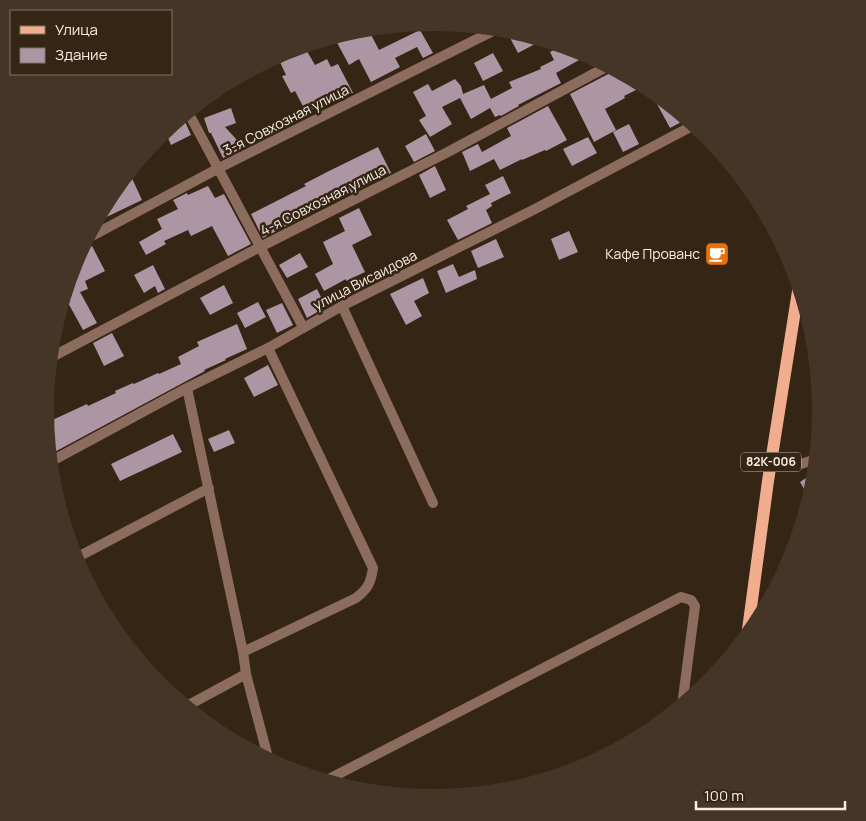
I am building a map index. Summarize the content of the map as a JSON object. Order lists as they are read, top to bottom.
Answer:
{
  "streets": {
    "main road": ["82К-006"],
    "street": ["3-я Совхозная улица", "4-я Совхозная улица", "улица Висаидова"]
  },
  "places": {
    "cafe": ["Кафе Прованс"]
  },
  "legend": ["Улица", "Здание"],
  "scale_bar": "100 m"
}
